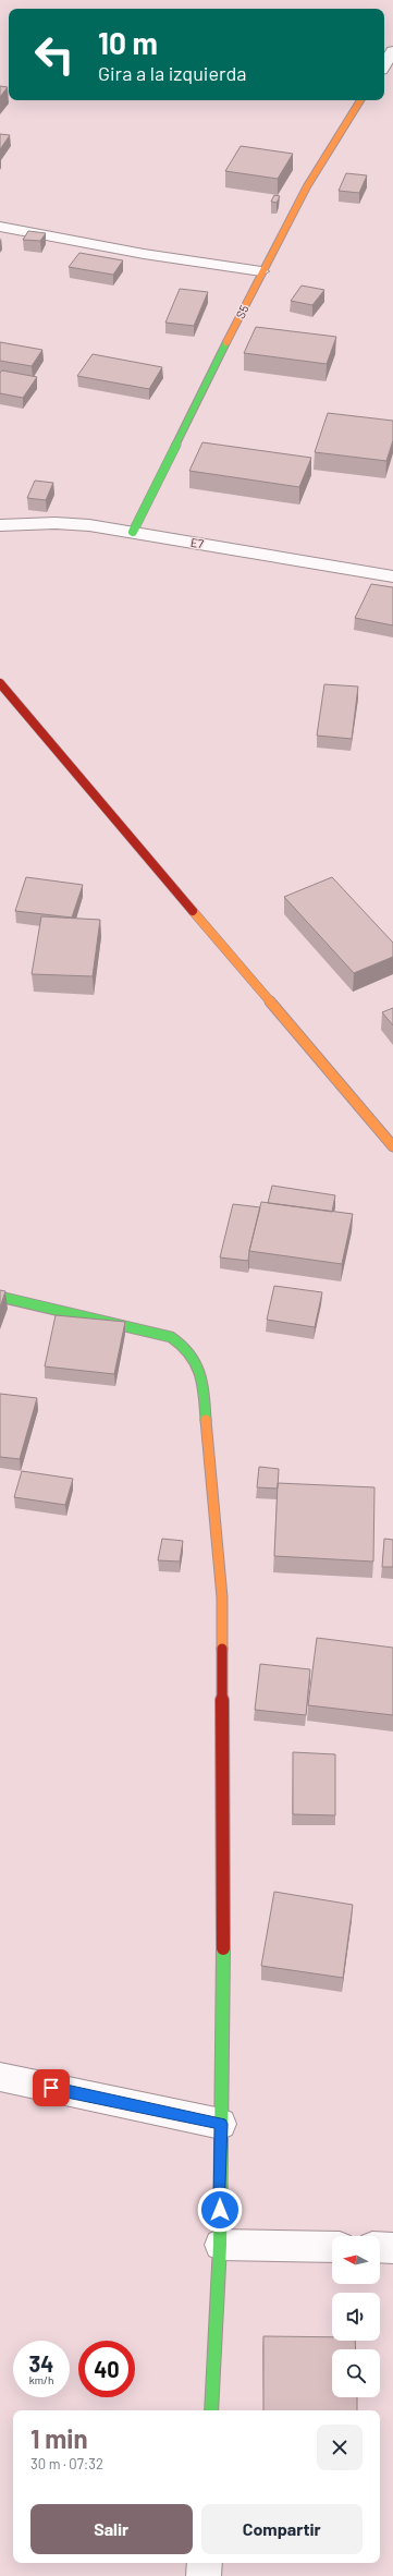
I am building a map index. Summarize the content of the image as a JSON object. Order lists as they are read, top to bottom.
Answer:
{
  "streets": {
    "street": ["S5", "E7"]
  },
  "crossings": [
    ["S5", "E7"]
  ],
  "north": "left",
  "page": {
    "turn": ["10 m", "Gira a la izquierda"],
    "speed": "34 km/h",
    "limit": "40",
    "heading": ["1 min", "30 m · 07:32"],
    "buttons": ["Salir", "Compartir"]
  }
}
